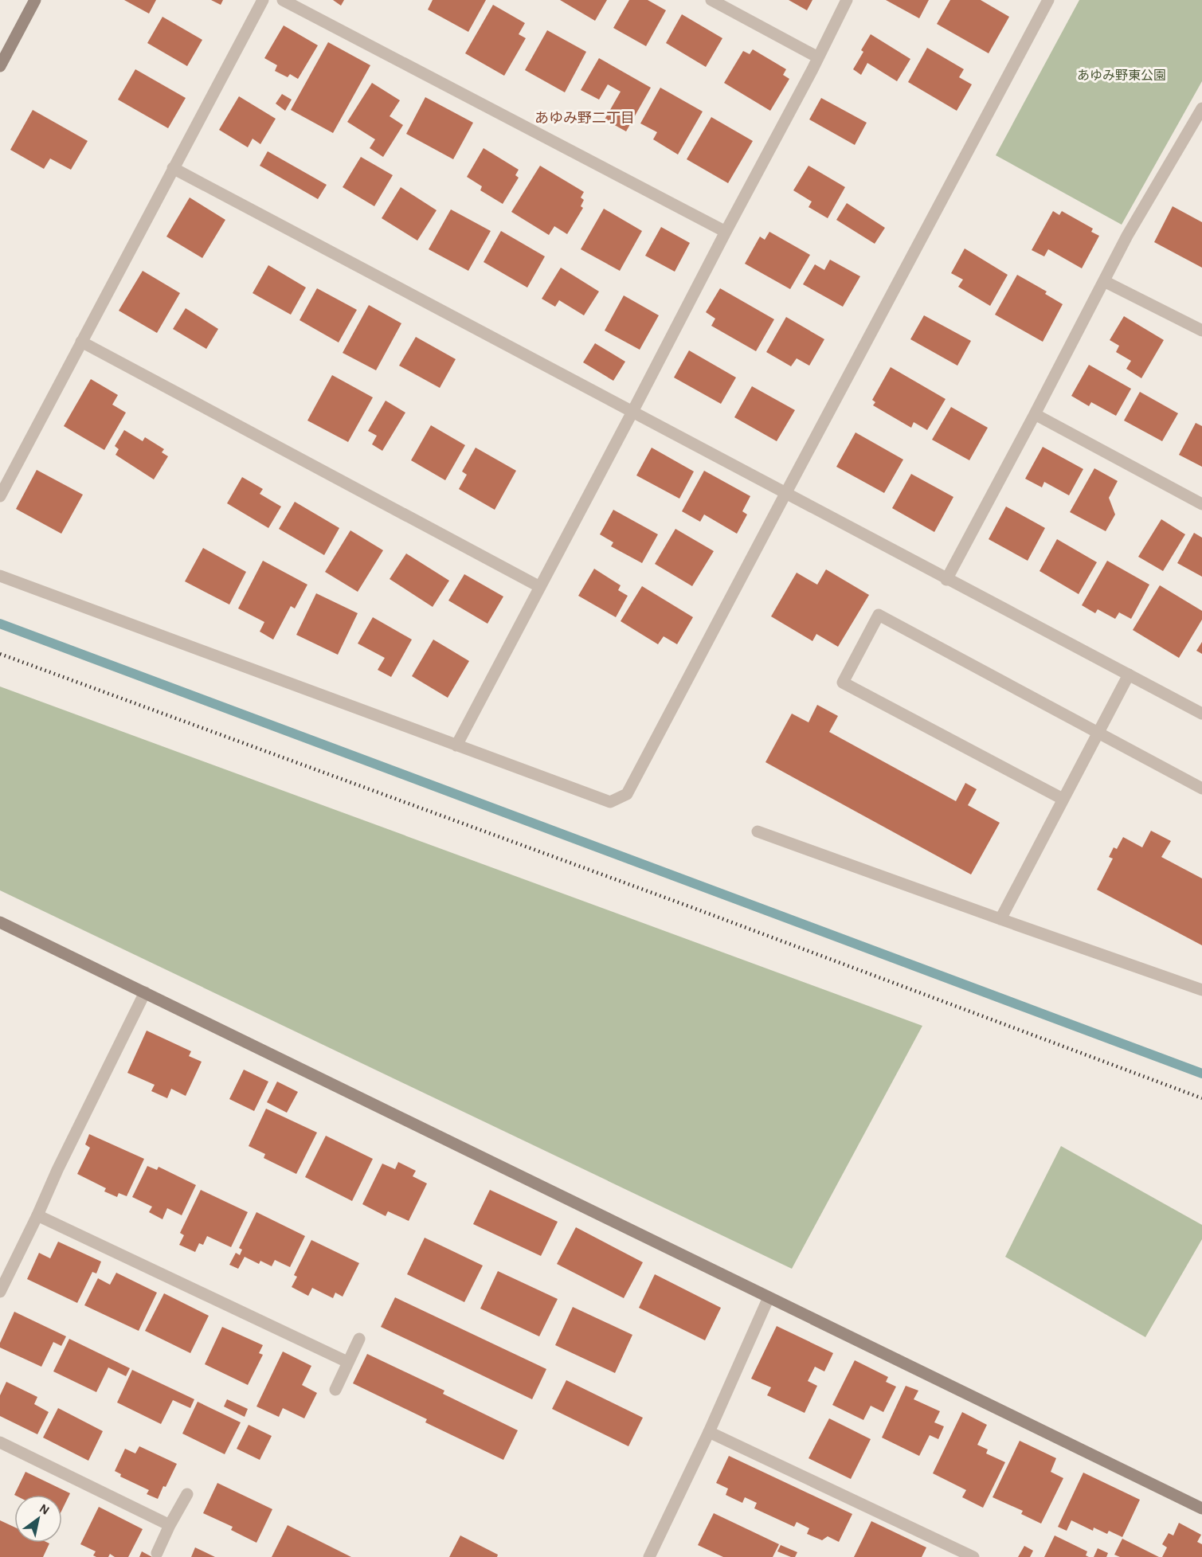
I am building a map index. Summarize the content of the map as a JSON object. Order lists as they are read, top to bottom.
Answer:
{
  "districts": ["あゆみ野二丁目"],
  "parks": ["あゆみ野東公園"],
  "north": "top right"
}
